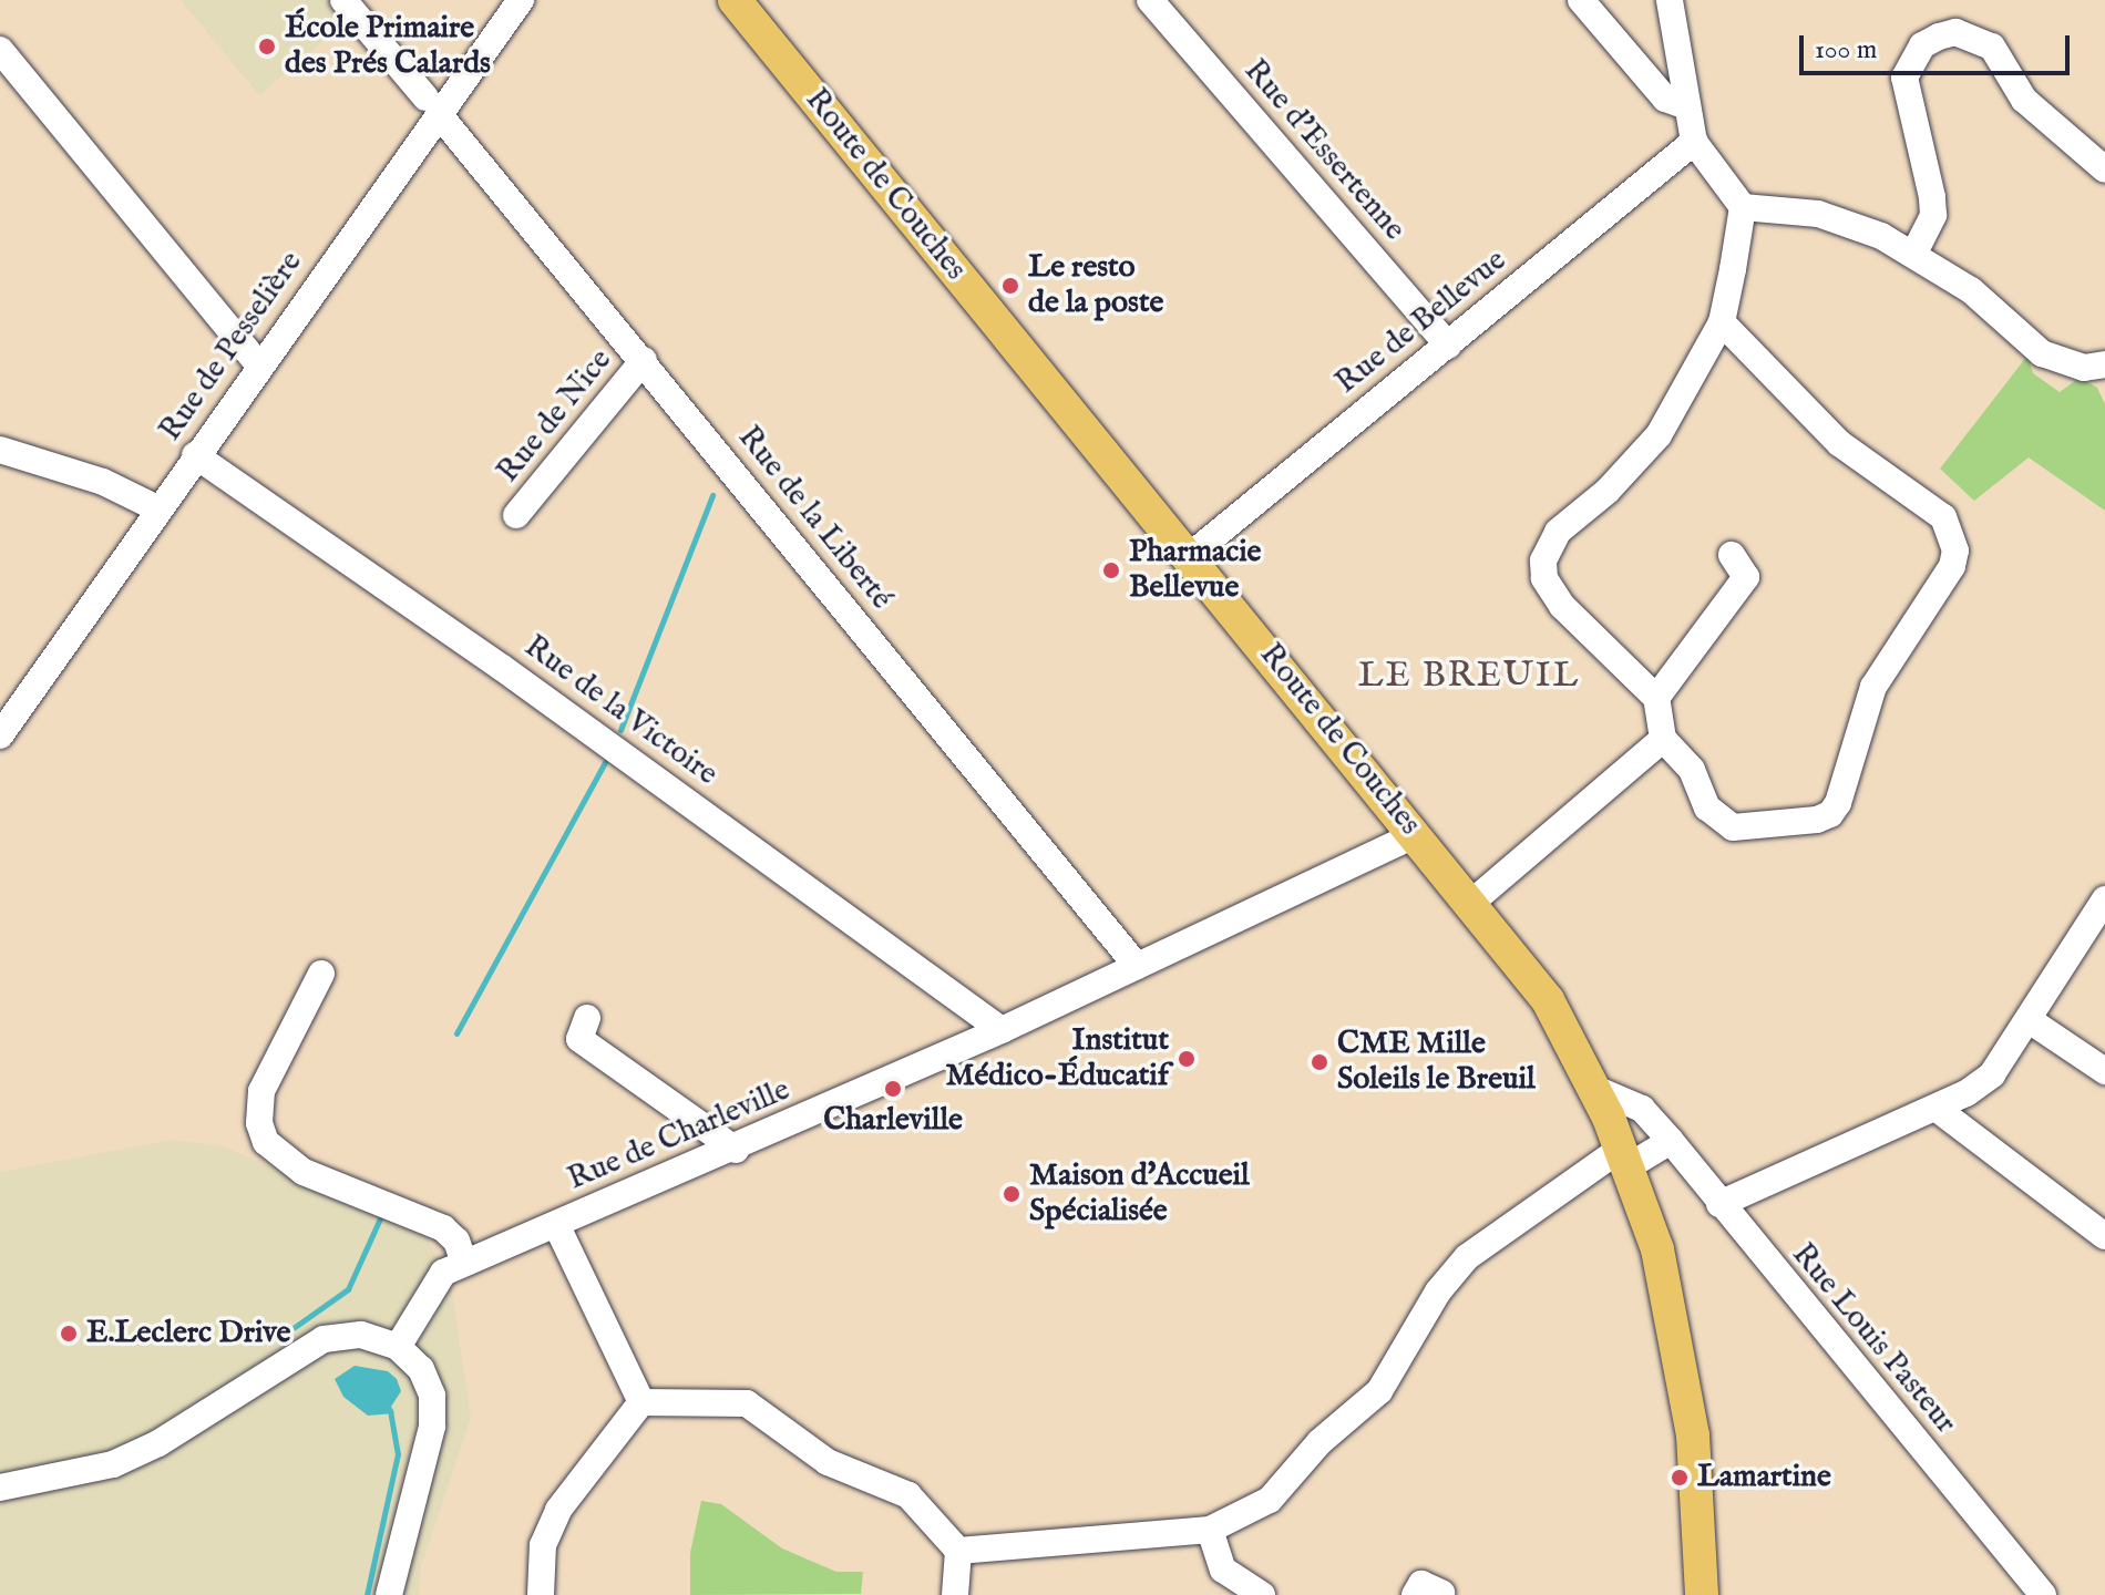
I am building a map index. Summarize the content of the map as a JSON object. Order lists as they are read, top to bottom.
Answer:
{
  "streets": {
    "main road": ["Route de Couches"],
    "street": [
      "Rue d'Essertenne",
      "Rue de Bellevue",
      "Rue de Pesselière",
      "Rue de Nice",
      "Rue de la Liberté",
      "Rue de la Victoire",
      "Rue de Charleville",
      "Rue Louis Pasteur"
    ]
  },
  "crossings": [
    ["Rue d'Essertenne", "Rue de Bellevue"],
    ["Route de Couches", "Rue de Bellevue"],
    ["Route de Couches", "Rue de Charleville"],
    ["Rue de Pesselière", "Rue de la Liberté"],
    ["Rue de Pesselière", "Rue de la Victoire"],
    ["Rue de Nice", "Rue de la Liberté"],
    ["Rue de la Liberté", "Rue de Charleville"],
    ["Rue de la Victoire", "Rue de Charleville"]
  ],
  "districts": ["LE BREUIL"],
  "places": [
    "École Primaire des Prés Calards",
    "Le resto de la poste",
    "Pharmacie Bellevue",
    "Institut Médico-Éducatif",
    "CME Mille Soleils le Breuil",
    "Charleville",
    "Maison d'Accueil Spécialisée",
    "E.Leclerc Drive",
    "Lamartine"
  ],
  "scale_bar": "100 m"
}
